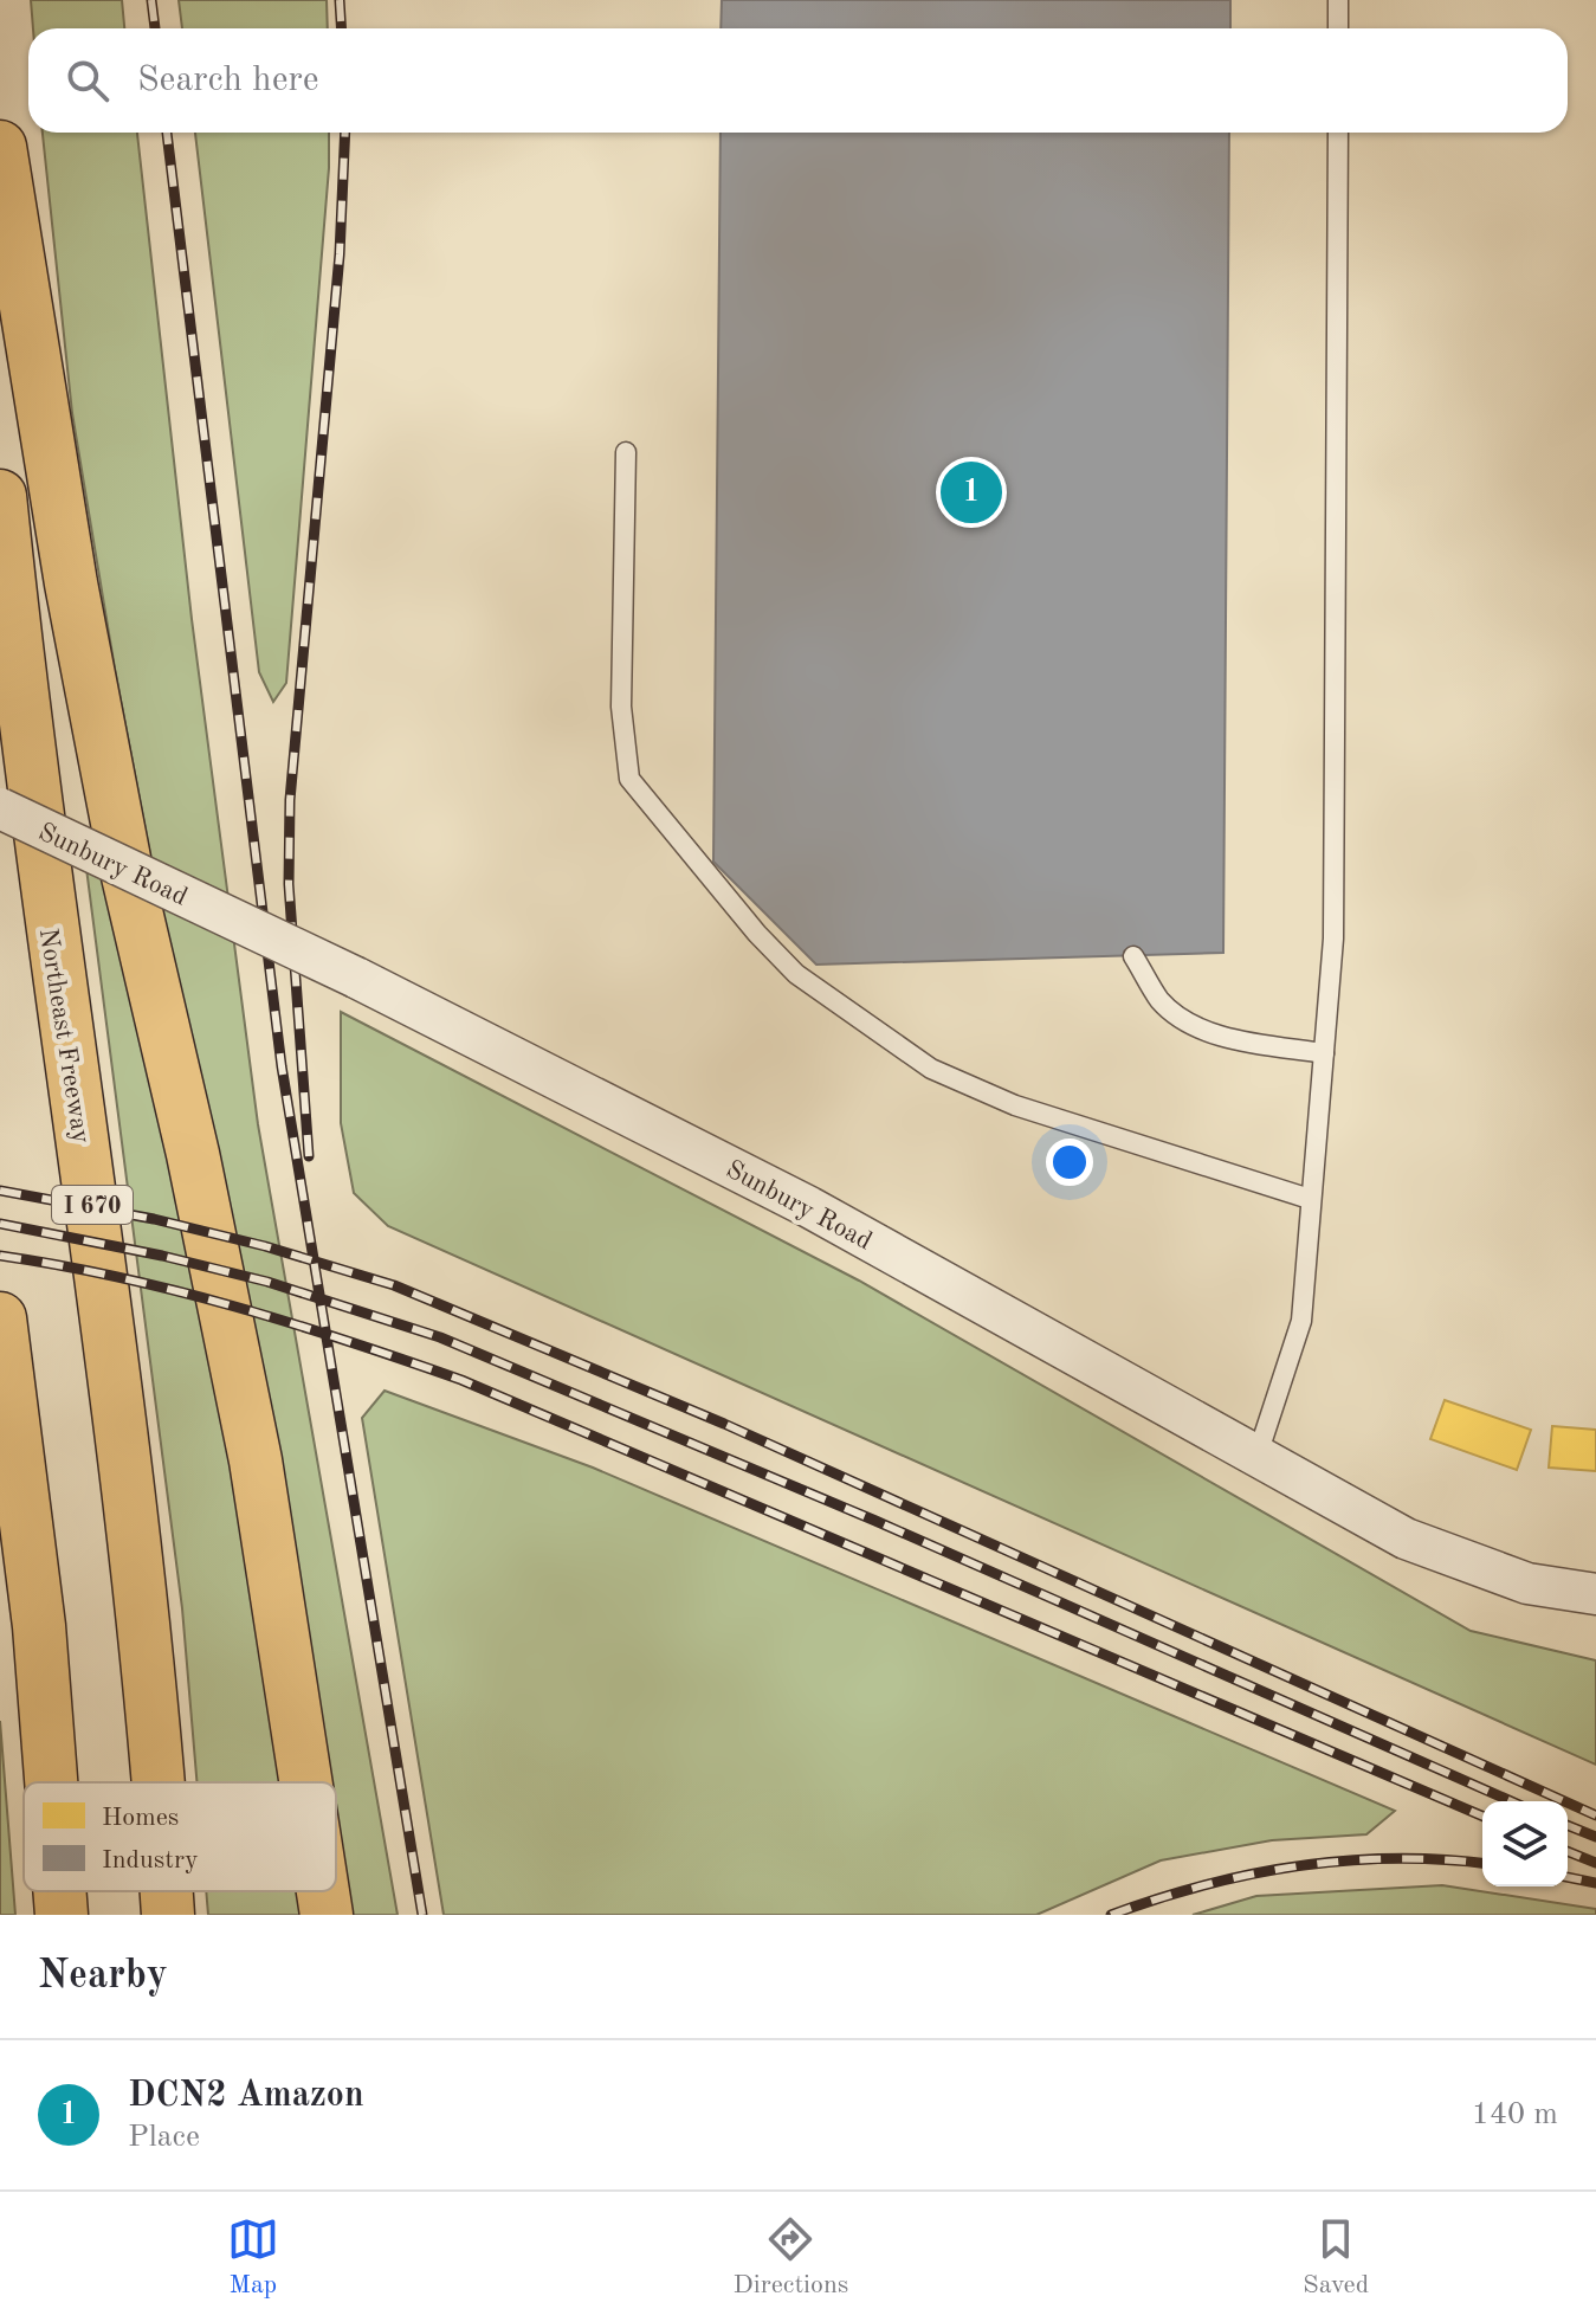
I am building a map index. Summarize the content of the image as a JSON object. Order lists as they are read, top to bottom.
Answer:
{
  "streets": {
    "highway": ["Northeast Freeway", "I 670"],
    "street": ["Sunbury Road"]
  },
  "legend": ["Homes", "Industry"],
  "page": {
    "search": "Search here",
    "pins": "1",
    "heading": "Nearby",
    "list": [
      {
        "mark": "1",
        "name": "DCN2 Amazon",
        "note": "Place",
        "value": "140 m"
      }
    ],
    "nav": ["Map", "Directions", "Saved"]
  }
}
